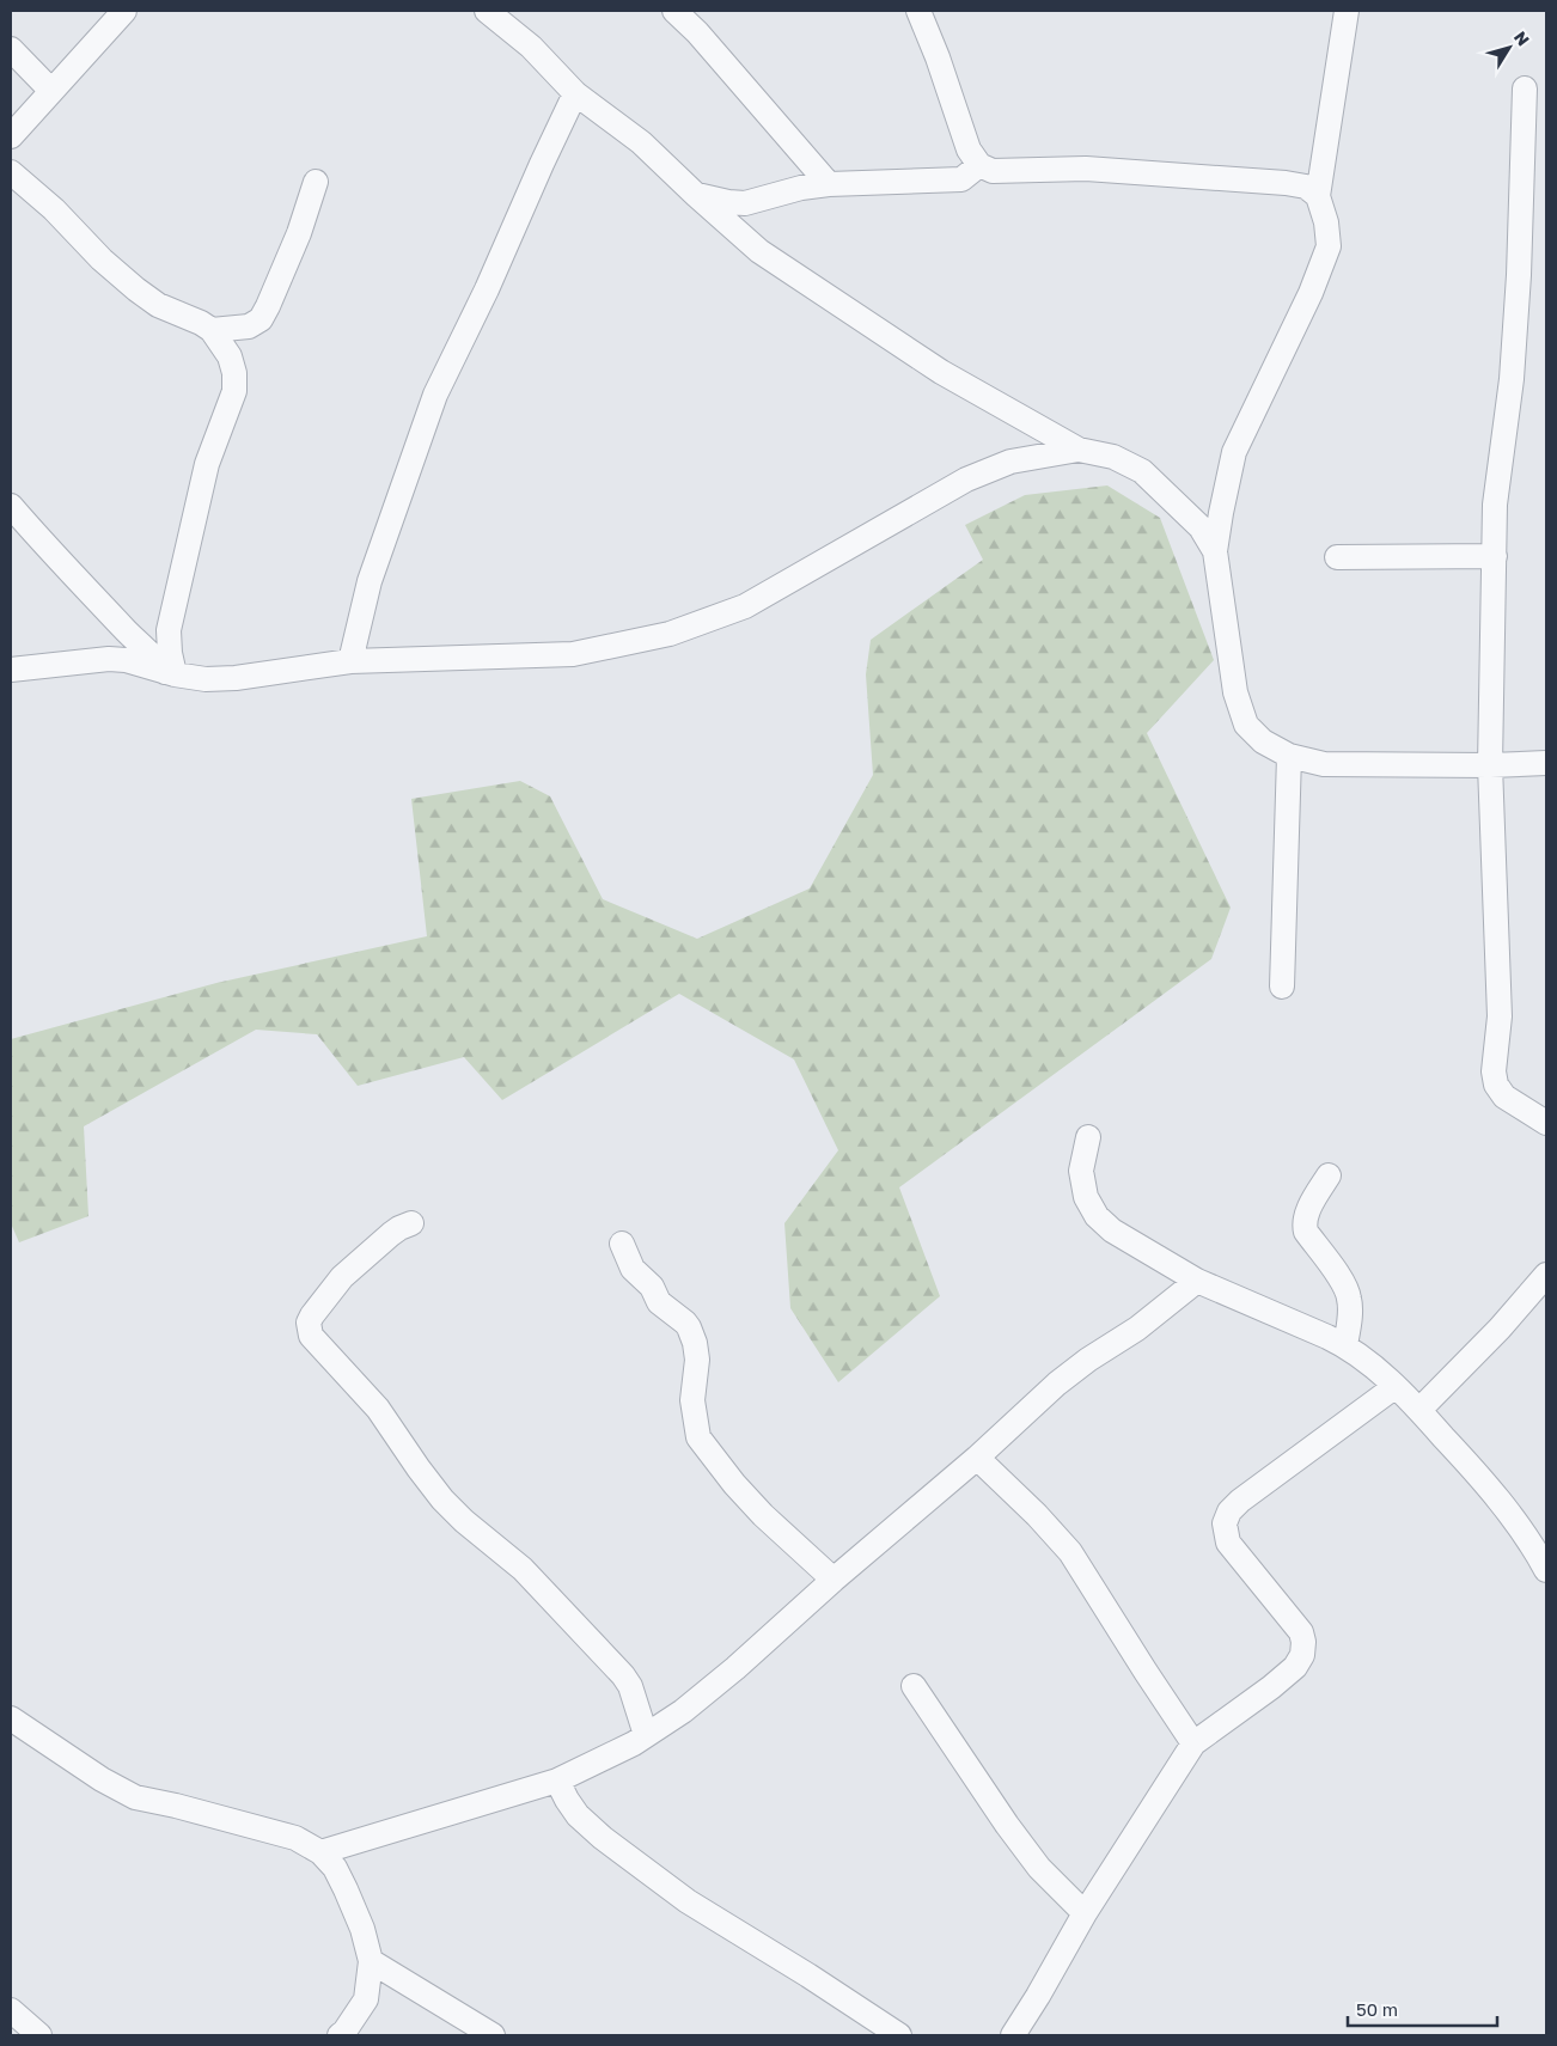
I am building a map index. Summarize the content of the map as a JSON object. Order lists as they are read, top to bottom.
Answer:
{
  "scale_bar": "50 m",
  "north": "top right"
}
